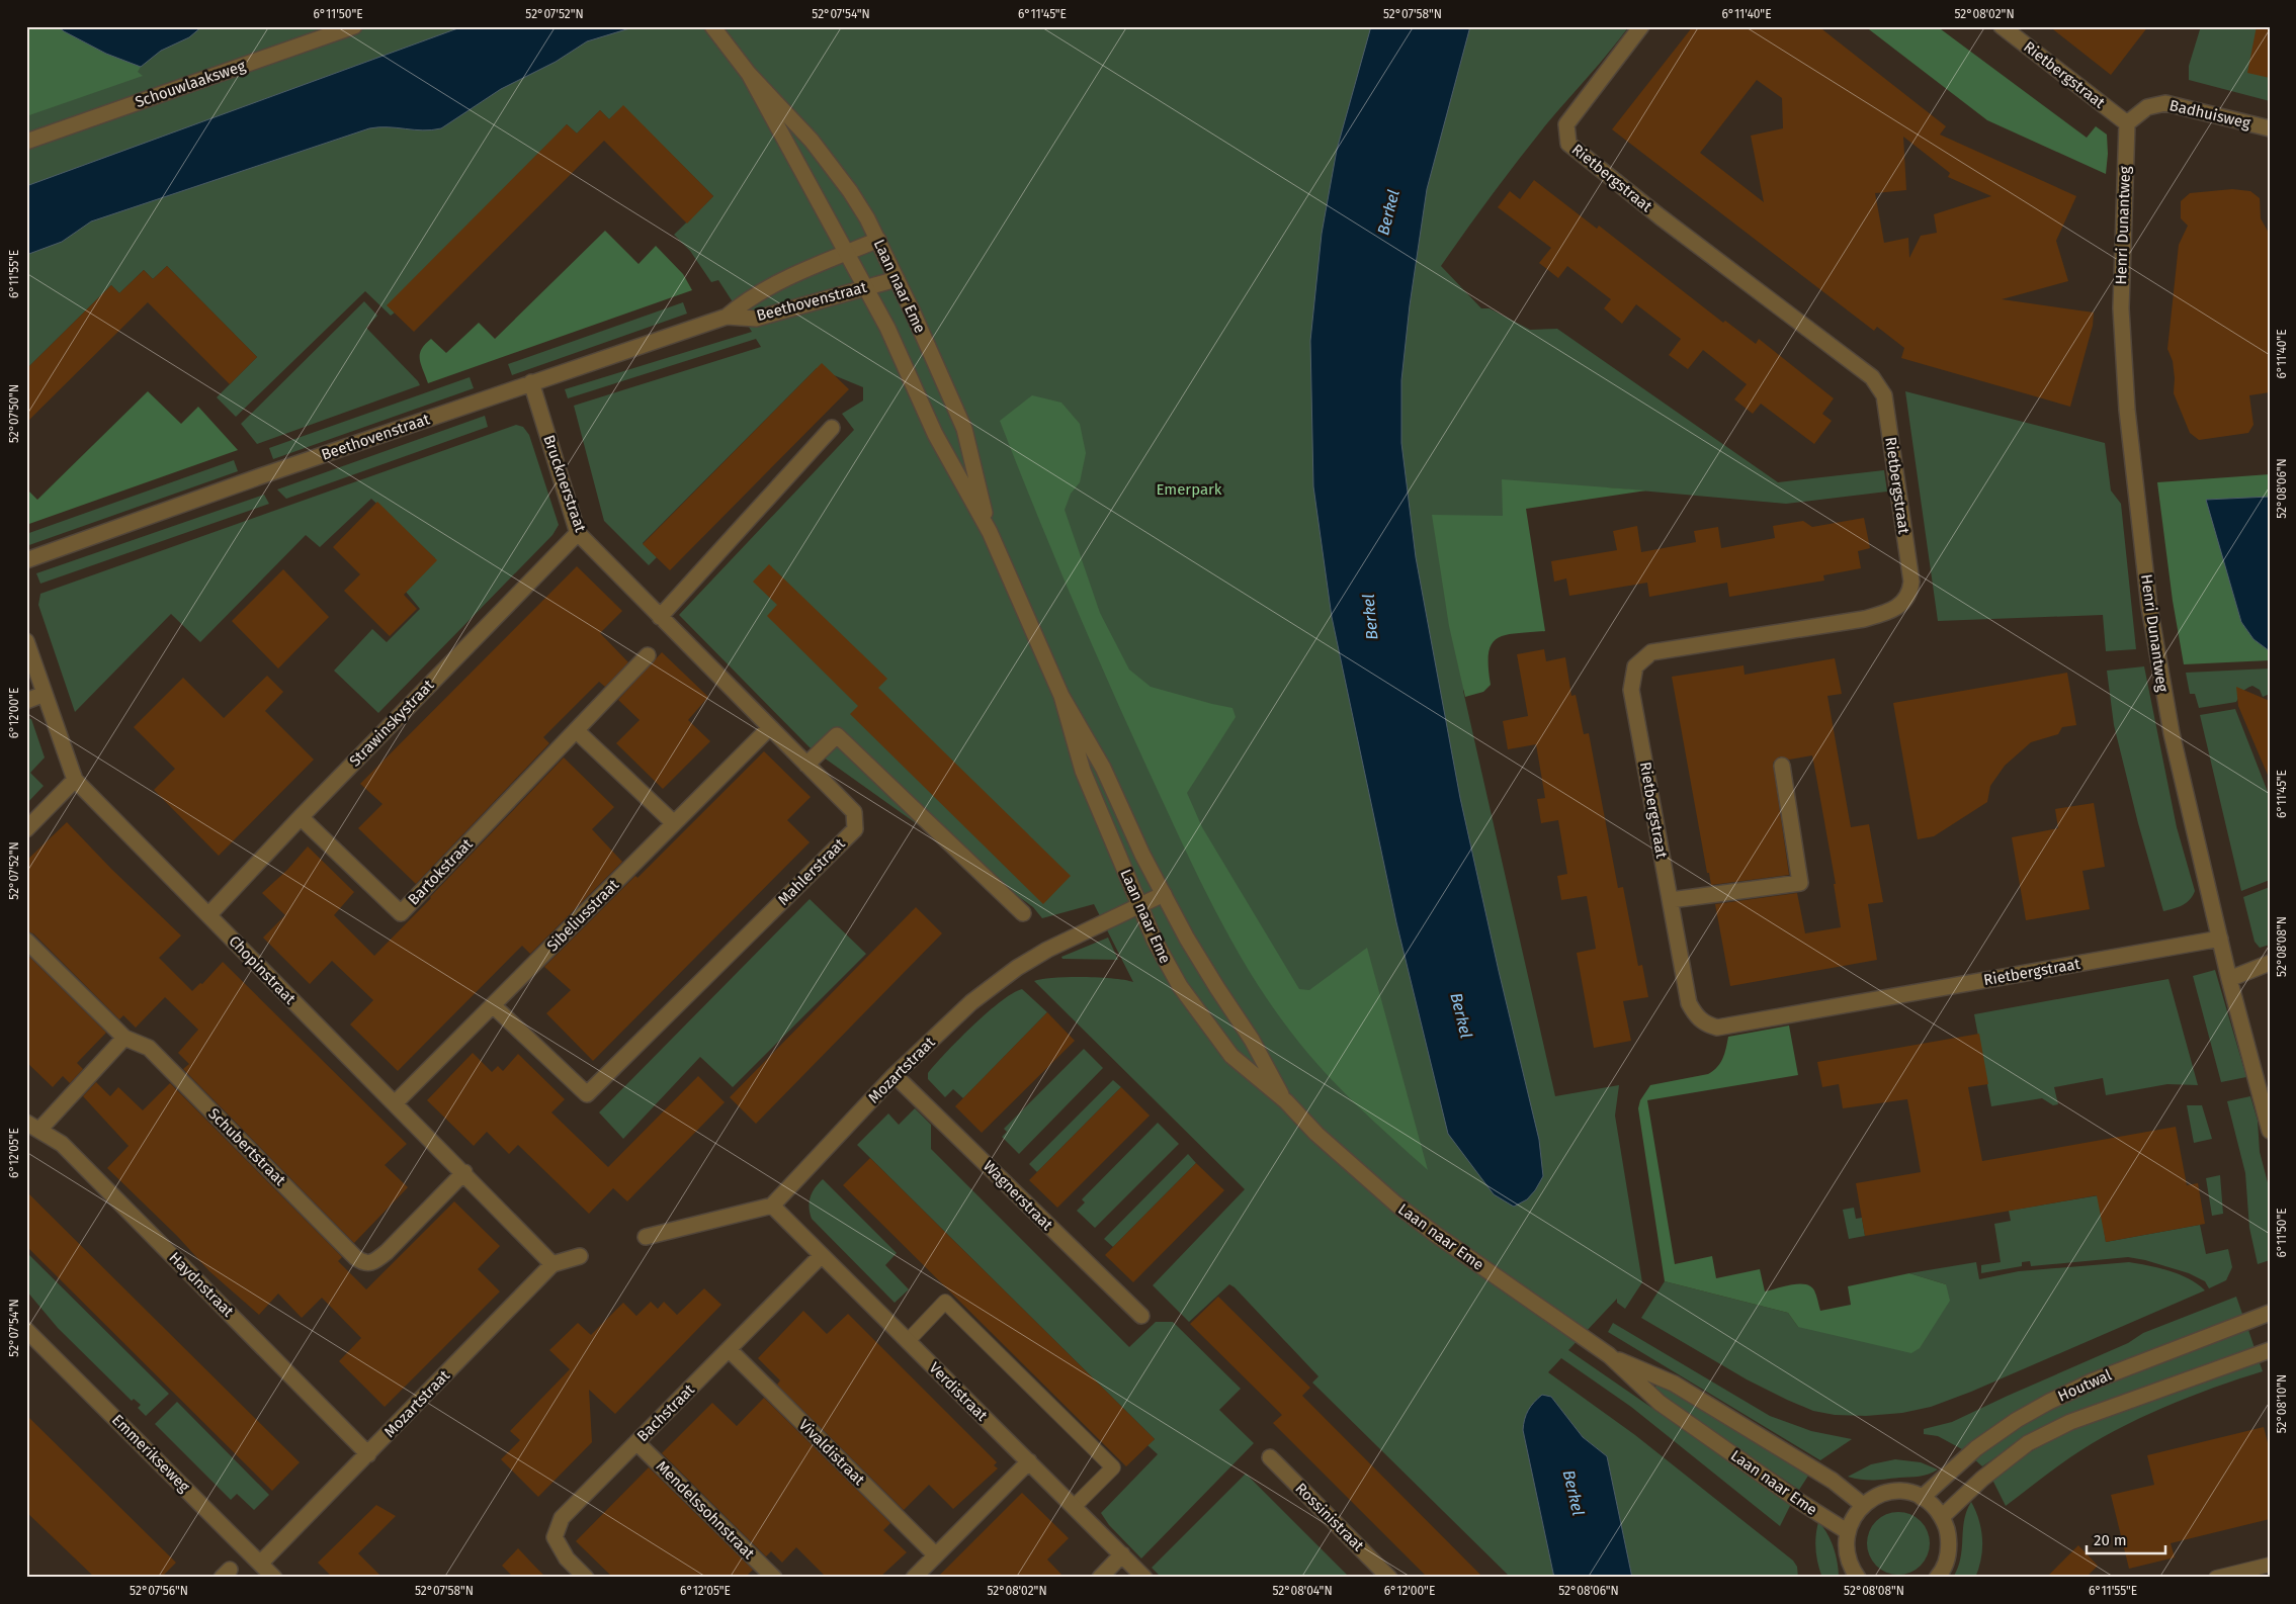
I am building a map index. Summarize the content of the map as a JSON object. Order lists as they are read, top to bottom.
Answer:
{
  "streets": {
    "street": [
      "Rietbergstraat",
      "Schouwlaaksweg",
      "Badhuisweg",
      "Henri Dunantweg",
      "Laan naar Eme",
      "Beethovenstraat",
      "Brucknerstraat",
      "Strawinskystraat",
      "Bartokstraat",
      "Mahlerstraat",
      "Sibeliusstraat",
      "Chopinstraat",
      "Mozartstraat",
      "Schubertstraat",
      "Wagnerstraat",
      "Haydnstraat",
      "Houtwal",
      "Verdistraat",
      "Bachstraat",
      "Vivaldistraat",
      "Emmerikseweg",
      "Mendelssohnstraat",
      "Rossinistraat"
    ]
  },
  "crossings": [
    ["Rietbergstraat", "Badhuisweg"],
    ["Rietbergstraat", "Henri Dunantweg"],
    ["Badhuisweg", "Henri Dunantweg"],
    ["Laan naar Eme", "Beethovenstraat"],
    ["Laan naar Eme", "Mozartstraat"],
    ["Beethovenstraat", "Brucknerstraat"],
    ["Brucknerstraat", "Strawinskystraat"],
    ["Brucknerstraat", "Mahlerstraat"],
    ["Brucknerstraat", "Sibeliusstraat"],
    ["Strawinskystraat", "Bartokstraat"],
    ["Strawinskystraat", "Chopinstraat"],
    ["Mahlerstraat", "Sibeliusstraat"],
    ["Sibeliusstraat", "Chopinstraat"],
    ["Chopinstraat", "Mozartstraat"],
    ["Chopinstraat", "Schubertstraat"],
    ["Mozartstraat", "Wagnerstraat"],
    ["Mozartstraat", "Haydnstraat"],
    ["Mozartstraat", "Verdistraat"],
    ["Mozartstraat", "Emmerikseweg"],
    ["Verdistraat", "Bachstraat"],
    ["Bachstraat", "Vivaldistraat"],
    ["Bachstraat", "Mendelssohnstraat"]
  ],
  "water": ["Berkel"],
  "parks": ["Emerpark"],
  "scale_bar": "20 m",
  "coordinates": [
    "6°11'50\"E",
    "52°07'52\"N",
    "52°07'54\"N",
    "6°11'45\"E",
    "52°07'58\"N",
    "6°11'40\"E",
    "52°08'02\"N",
    "6°11'55\"E",
    "52°07'50\"N",
    "52°08'06\"N",
    "6°12'00\"E",
    "52°08'08\"N",
    "6°12'05\"E",
    "52°08'10\"N",
    "52°07'56\"N",
    "52°08'04\"N"
  ]
}
